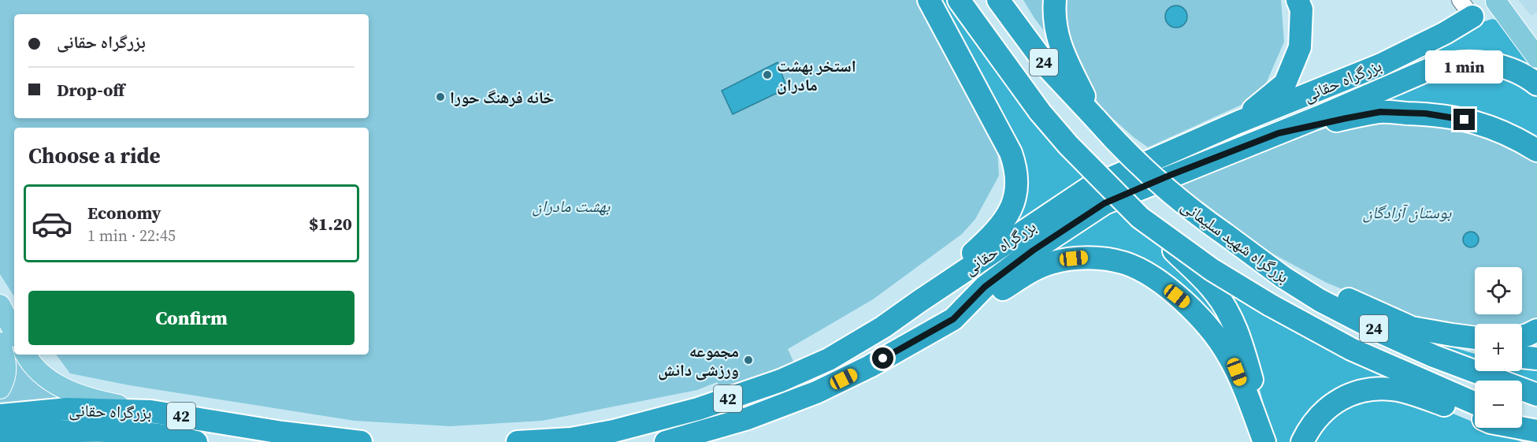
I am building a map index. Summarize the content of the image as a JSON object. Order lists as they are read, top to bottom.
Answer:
{
  "streets": {
    "highway": [
      "24",
      "بزرگراه حقانی",
      "بزرگراه شهید سلیمانی",
      "42"
    ]
  },
  "parks": ["بهشت مادران", "بوستان آزادگان"],
  "places": ["استخر بهشت مادران", "خانه فرهنگ حورا", "مجموعه ورزشی دانش"],
  "page": {
    "banner": ["بزرگراه حقانی", "Drop-off"],
    "bubble": "1 min",
    "heading": "Choose a ride",
    "list": [
      {
        "name": "Economy",
        "note": "1 min · 22:45",
        "value": "$1.20"
      }
    ],
    "map_buttons": ["+", "−"],
    "buttons": "Confirm"
  }
}
